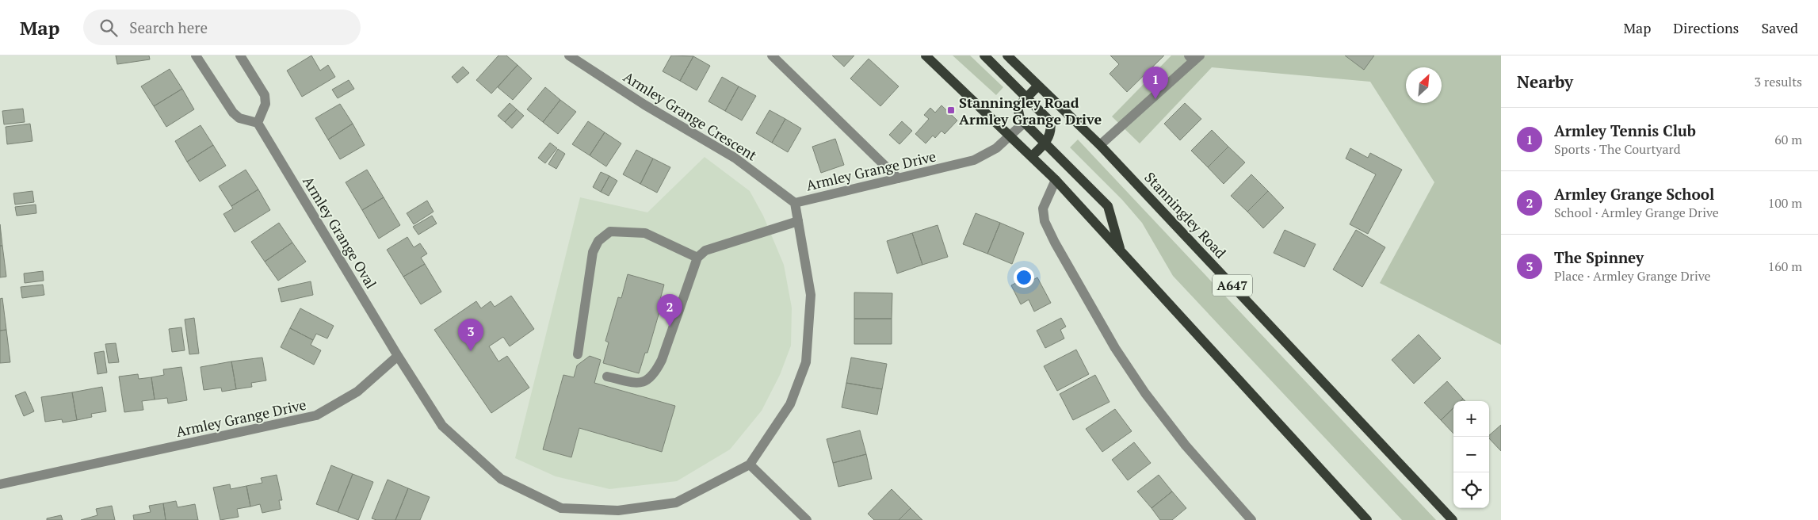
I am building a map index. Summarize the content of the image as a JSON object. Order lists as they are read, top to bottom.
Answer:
{
  "streets": {
    "main road": ["Stanningley Road", "A647"],
    "street": ["Armley Grange Crescent", "Armley Grange Drive", "Armley Grange Oval"]
  },
  "crossings": [
    ["Armley Grange Crescent", "Armley Grange Drive"],
    ["Armley Grange Drive", "Armley Grange Oval"]
  ],
  "places": {
    "transit": ["Stanningley Road Armley Grange Drive"]
  },
  "north": "top right",
  "page": {
    "header": "Map",
    "search": "Search here",
    "nav": ["Map", "Directions", "Saved"],
    "heading": ["Nearby", "3 results"],
    "pins": ["1", "2", "3"],
    "list": [
      {
        "mark": "1",
        "name": "Armley Tennis Club",
        "note": "Sports · The Courtyard",
        "value": "60 m"
      },
      {
        "mark": "2",
        "name": "Armley Grange School",
        "note": "School · Armley Grange Drive",
        "value": "100 m"
      },
      {
        "mark": "3",
        "name": "The Spinney",
        "note": "Place · Armley Grange Drive",
        "value": "160 m"
      }
    ],
    "map_buttons": ["+", "−"]
  }
}
